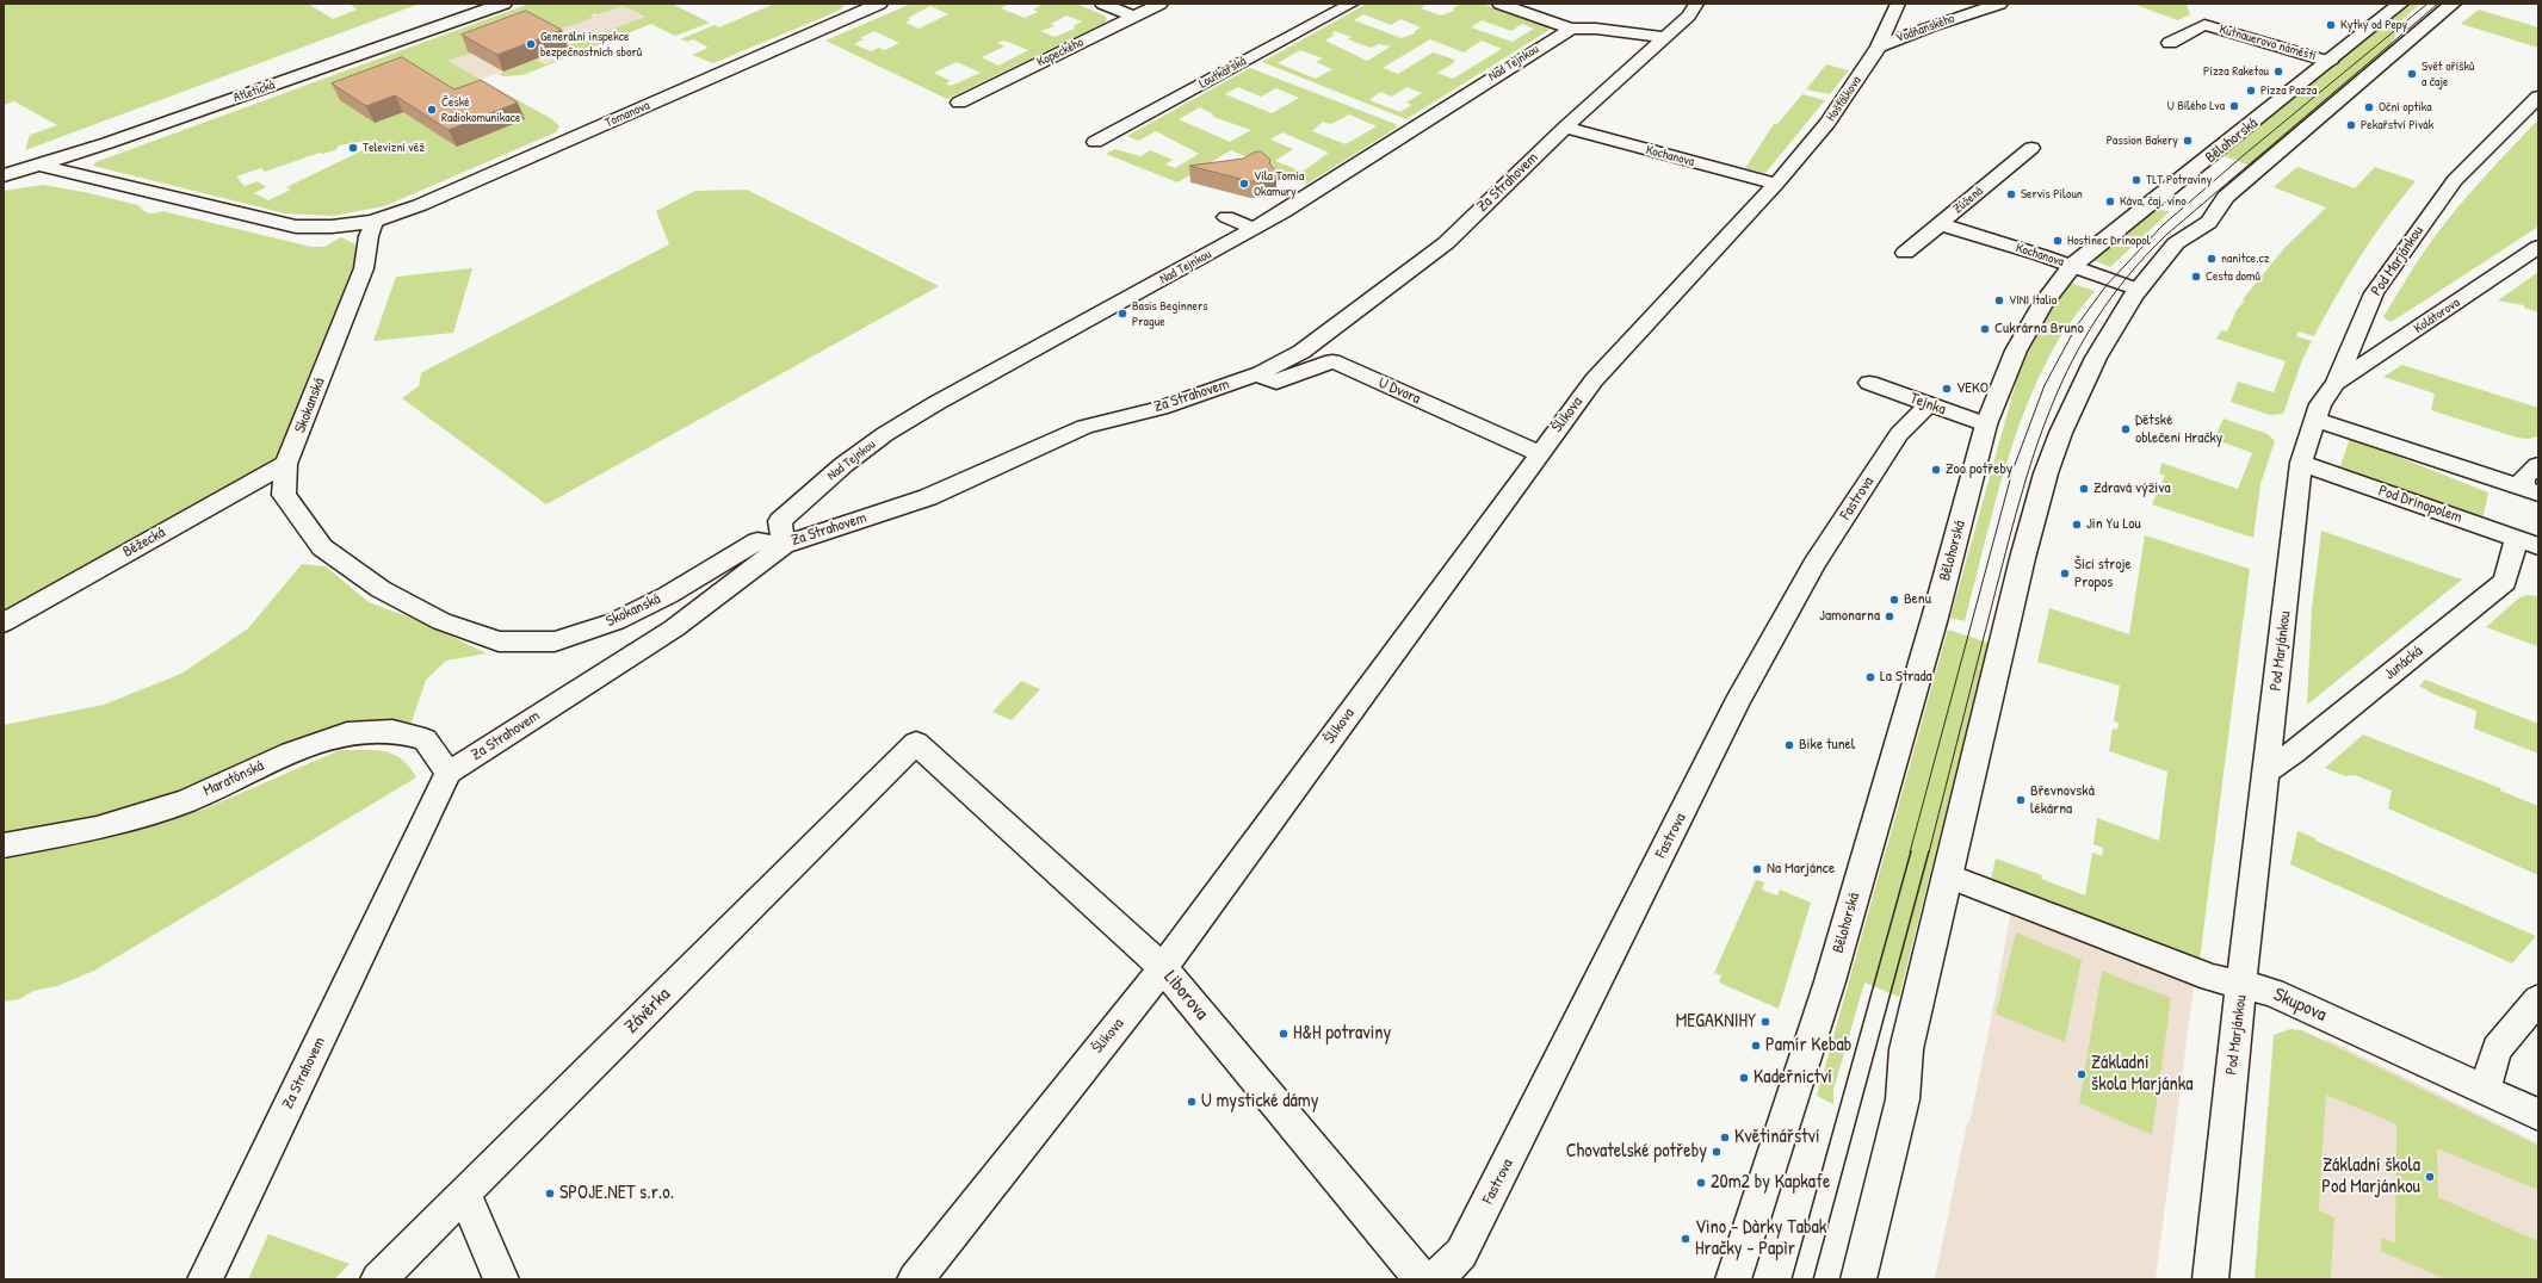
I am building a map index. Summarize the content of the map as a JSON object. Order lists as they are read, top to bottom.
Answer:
{
  "streets": {
    "street": [
      "Vodňanského",
      "Kutnauerovo náměstí",
      "Kopeckého",
      "Nad Tejnkou",
      "Loutkářská",
      "Atletická",
      "Hošťálkova",
      "Tomanova",
      "Bělohorská",
      "Kochanova",
      "Za Strahovem",
      "Zúžená",
      "Pod Marjánkou",
      "Kolátorova",
      "U Dvora",
      "Tejnka",
      "Skokanská",
      "Šlikova",
      "Fastrova",
      "Pod Drinopolem",
      "Běžecká",
      "Junácká",
      "Maratónská",
      "Liborova",
      "Skupova",
      "Závěrka"
    ]
  },
  "crossings": [
    ["Vodňanského", "Hošťálkova"],
    ["Kutnauerovo náměstí", "Bělohorská"],
    ["Nad Tejnkou", "Za Strahovem"],
    ["Nad Tejnkou", "Skokanská"],
    ["Hošťálkova", "Kochanova"],
    ["Hošťálkova", "Šlikova"],
    ["Tomanova", "Skokanská"],
    ["Bělohorská", "Kochanova"],
    ["Bělohorská", "Tejnka"],
    ["Kochanova", "Za Strahovem"],
    ["Kochanova", "Zúžená"],
    ["Kochanova", "Šlikova"],
    ["Za Strahovem", "U Dvora"],
    ["Za Strahovem", "Skokanská"],
    ["Za Strahovem", "Maratónská"],
    ["Pod Marjánkou", "Kolátorova"],
    ["Pod Marjánkou", "Pod Drinopolem"],
    ["Pod Marjánkou", "Junácká"],
    ["Pod Marjánkou", "Skupova"],
    ["U Dvora", "Šlikova"],
    ["Tejnka", "Fastrova"],
    ["Skokanská", "Běžecká"],
    ["Šlikova", "Liborova"],
    ["Pod Drinopolem", "Junácká"],
    ["Liborova", "Závěrka"]
  ],
  "places": [
    "Kytky od Pepy",
    "Generální inspekce bezpečnostních sborů",
    "Pizza Raketou",
    "Svět oříšků a čaje",
    "Pizza Pazza",
    "U Bílého Lva",
    "Oční optika",
    "České Radiokomunikace",
    "Pekařství Pivák",
    "Passion Bakery",
    "Televizní věž",
    "TLT Potraviny",
    "Vila Tomia Okamury",
    "Servis Piloun",
    "Káva, čaj, víno",
    "Hostinec Drinopol",
    "nanitce.cz",
    "Cesta domů",
    "VINI Italia",
    "Basis Beginners Prague",
    "Cukrárna Bruno",
    "VEKO",
    "Dětské oblečení Hračky",
    "Zoo potřeby",
    "Zdravá výživa",
    "Jin Yu Lou",
    "Šicí stroje Propos",
    "Benu",
    "Jamonarna",
    "La Strada",
    "Bike tunel",
    "Břevnovská lékárna",
    "Na Marjánce",
    "MEGAKNIHY",
    "H&H potraviny",
    "Pamír Kebab",
    "Základní škola Marjánka",
    "Kadeřnictví",
    "U mystické dámy",
    "Květinářství",
    "Chovatelské potřeby",
    "Základní škola Pod Marjánkou",
    "20m2 by Kapkafe",
    "SPOJE.NET s.r.o.",
    "Vino - Dàrky Tabak Hračky - Papìr"
  ]
}
